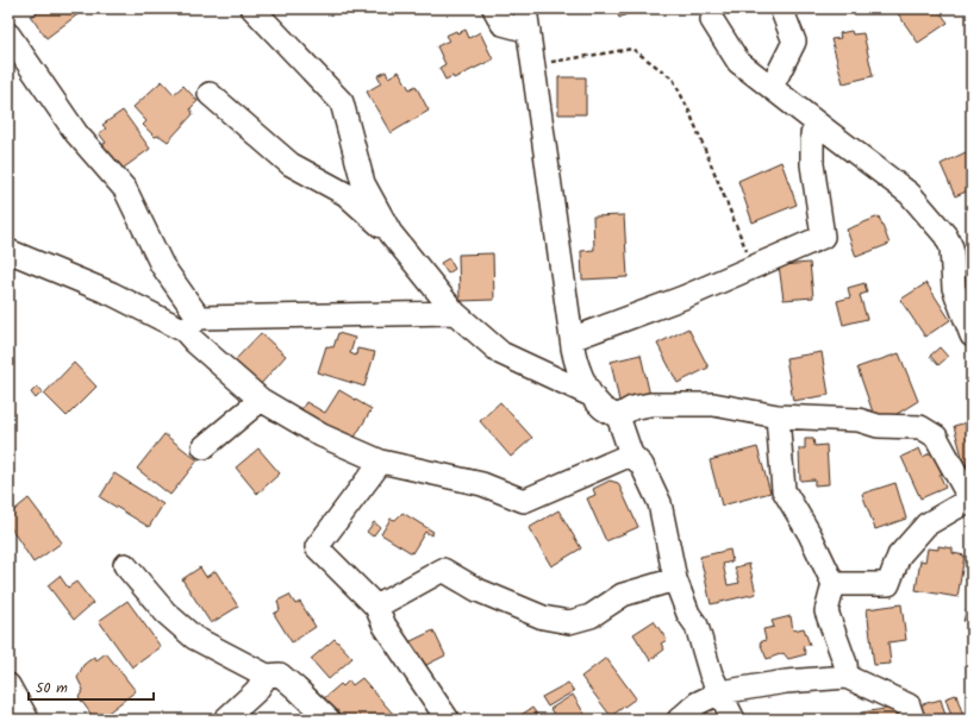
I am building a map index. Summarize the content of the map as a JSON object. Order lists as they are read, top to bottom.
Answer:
{
  "scale_bar": "50 m"
}
